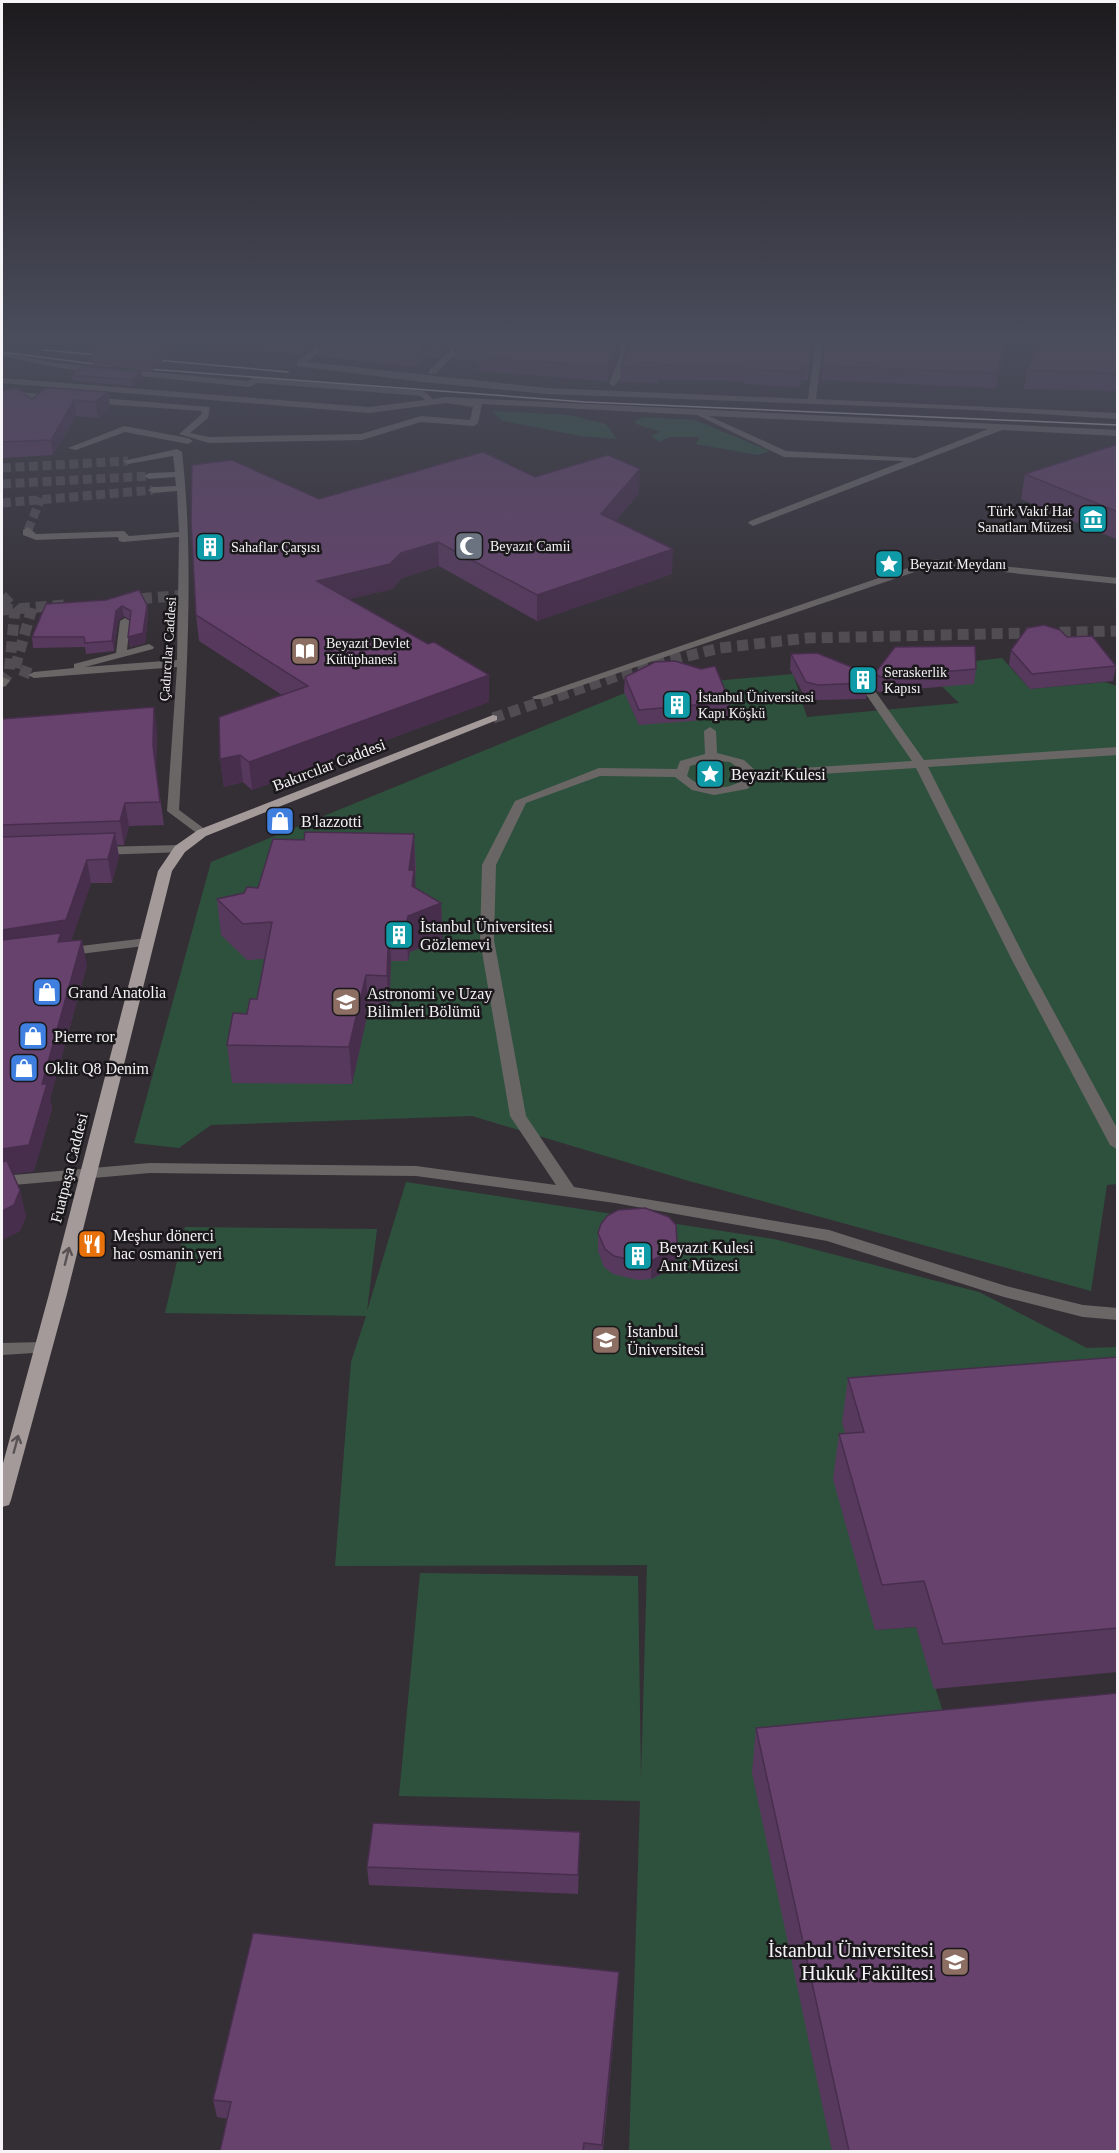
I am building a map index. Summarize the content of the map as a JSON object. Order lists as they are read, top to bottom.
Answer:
{
  "streets": {
    "main road": ["Bakırcılar Caddesi", "Fuatpaşa Caddesi"],
    "street": ["Çadırcılar Caddesi"]
  },
  "crossings": [
    ["Çadırcılar Caddesi", "Bakırcılar Caddesi"],
    ["Bakırcılar Caddesi", "Fuatpaşa Caddesi"]
  ],
  "one_way": ["Fuatpaşa Caddesi"],
  "places": {
    "museum": ["Türk Vakıf Hat Sanatları Müzesi"],
    "mosque": ["Beyazıt Camii"],
    "building": [
      "Sahaflar Çarşısı",
      "Seraskerlik Kapısı",
      "İstanbul Üniversitesi Kapı Köşkü",
      "İstanbul Üniversitesi Gözlemevi",
      "Beyazıt Kulesi Anıt Müzesi"
    ],
    "place": ["Beyazıt Meydanı", "Beyazit Kulesi"],
    "library": ["Beyazıt Devlet Kütüphanesi"],
    "shop": [
      "B'lazzotti",
      "Grand Anatolia",
      "Pierre ror",
      "Oklit Q8 Denim"
    ],
    "school or university": ["Astronomi ve Uzay Bilimleri Bölümü", "İstanbul Üniversitesi", "İstanbul Üniversitesi Hukuk Fakültesi"],
    "restaurant": ["Meşhur dönerci hac osmanin yeri"]
  }
}
